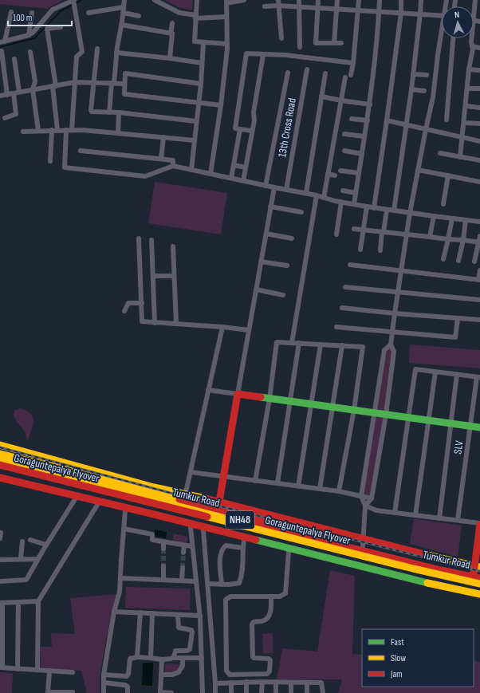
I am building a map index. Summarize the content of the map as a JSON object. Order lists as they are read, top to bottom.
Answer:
{
  "streets": {
    "main road": ["Goraguntepalya Flyover", "Tumkur Road", "NH48"],
    "street": ["13th Cross Road", "SLV"]
  },
  "legend": ["Fast", "Slow", "Jam"],
  "scale_bar": "100 m",
  "north": "top"
}
